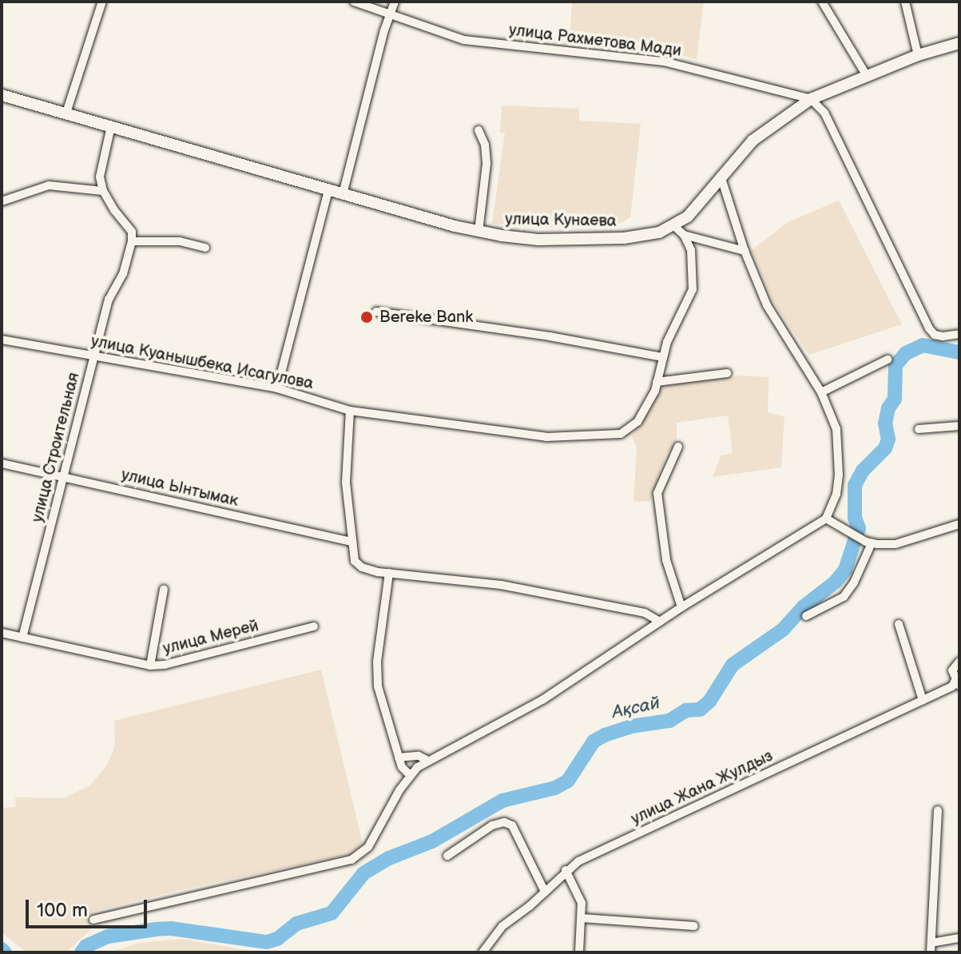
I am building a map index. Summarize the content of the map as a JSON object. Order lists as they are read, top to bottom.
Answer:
{
  "streets": {
    "main road": ["улица Кунаева"],
    "street": [
      "улица Рахметова Мади",
      "улица Куанышбека Исагулова",
      "улица Строительная",
      "улица Ынтымак",
      "улица Мерей",
      "улица Жана Жулдыз"
    ]
  },
  "crossings": [
    ["улица Рахметова Мади", "улица Кунаева"],
    ["улица Куанышбека Исагулова", "улица Строительная"],
    ["улица Строительная", "улица Ынтымак"],
    ["улица Строительная", "улица Мерей"]
  ],
  "water": ["Ақсай"],
  "places": ["Bereke Bank"],
  "scale_bar": "100 m"
}
